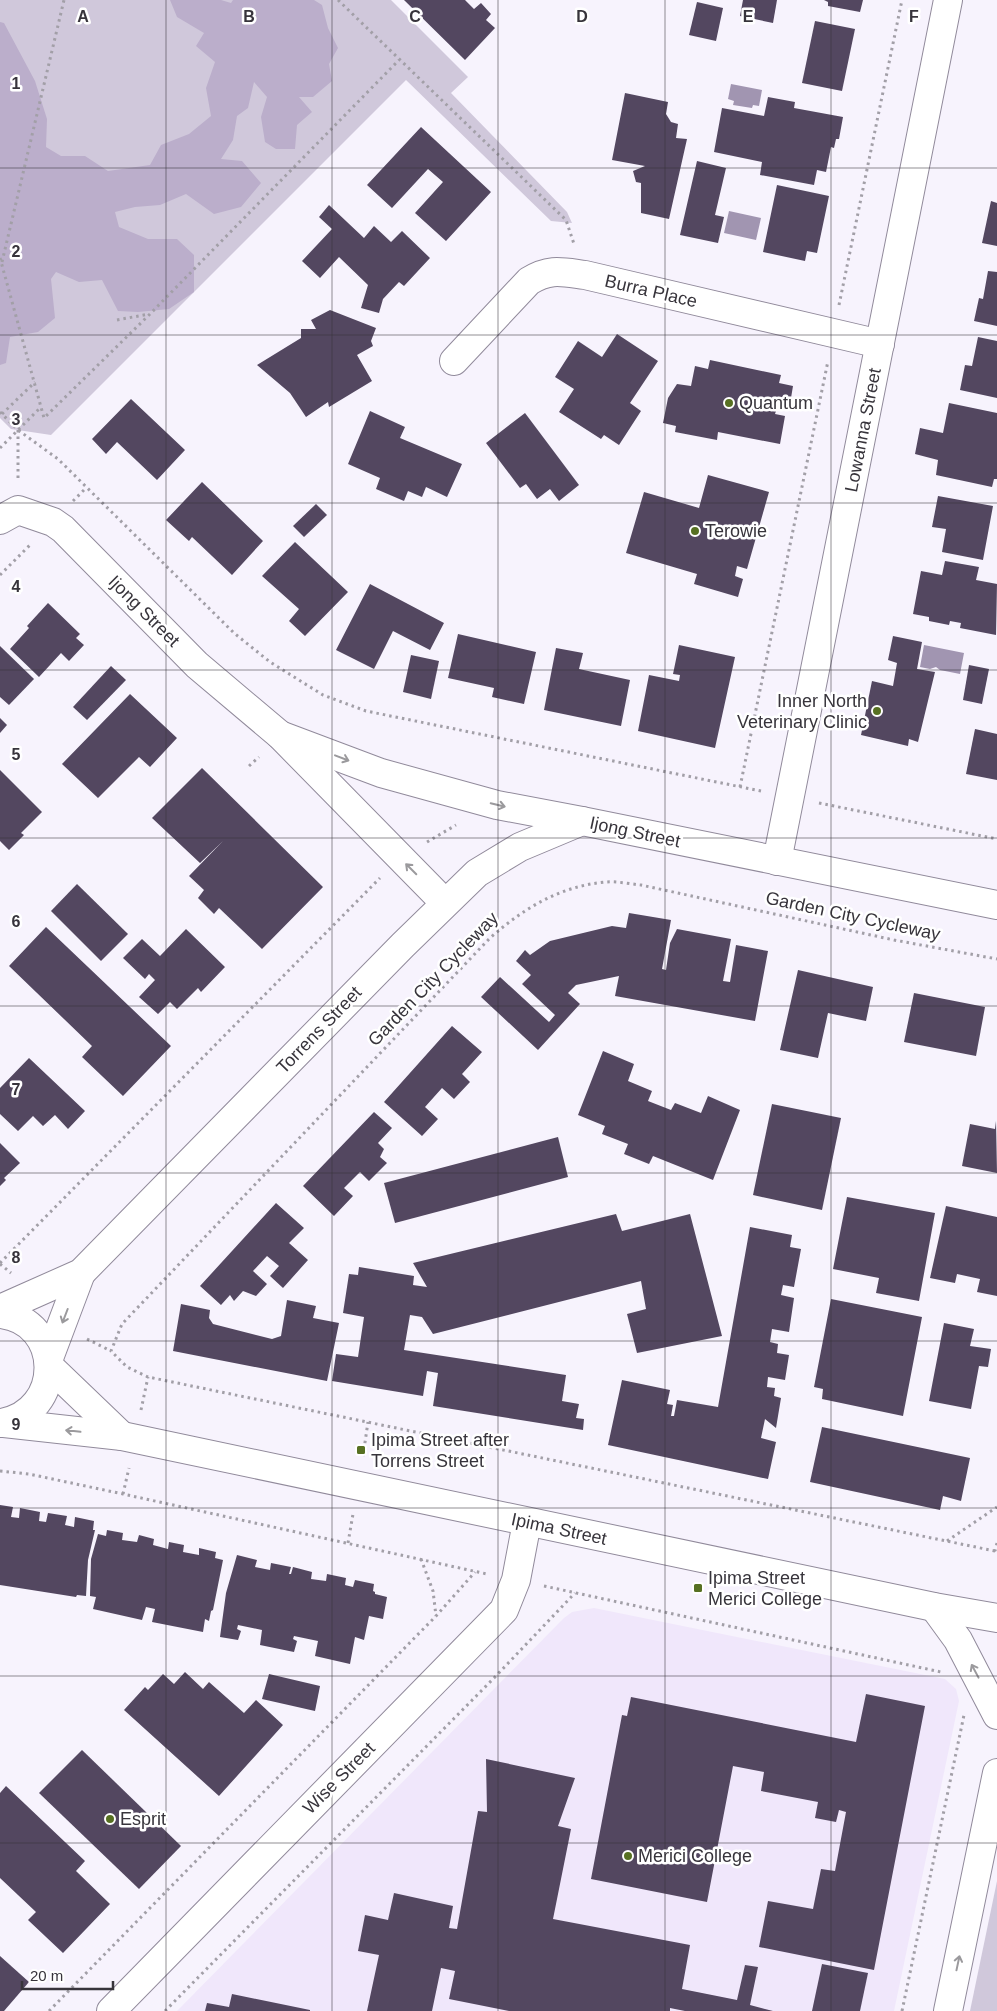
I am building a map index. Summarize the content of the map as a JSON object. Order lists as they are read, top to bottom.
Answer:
{
  "streets": {
    "street": [
      "Burra Place",
      "Lowanna Street",
      "Ijong Street",
      "Torrens Street",
      "Ipima Street",
      "Wise Street"
    ],
    "path": ["Garden City Cycleway"]
  },
  "crossings": [
    ["Burra Place", "Lowanna Street"],
    ["Lowanna Street", "Ijong Street"],
    ["Ijong Street", "Torrens Street"],
    ["Torrens Street", "Ipima Street"],
    ["Ipima Street", "Wise Street"]
  ],
  "places": {
    "other": [
      "Quantum",
      "Terowie",
      "Inner North Veterinary Clinic",
      "Esprit",
      "Merici College"
    ],
    "transit": ["Ipima Street after Torrens Street", "Ipima Street Merici College"]
  },
  "scale_bar": "20 m",
  "grid": {
    "columns": [
      "A",
      "B",
      "C",
      "D",
      "E",
      "F"
    ],
    "rows": [
      "1",
      "2",
      "3",
      "4",
      "5",
      "6",
      "7",
      "8",
      "9"
    ]
  }
}
